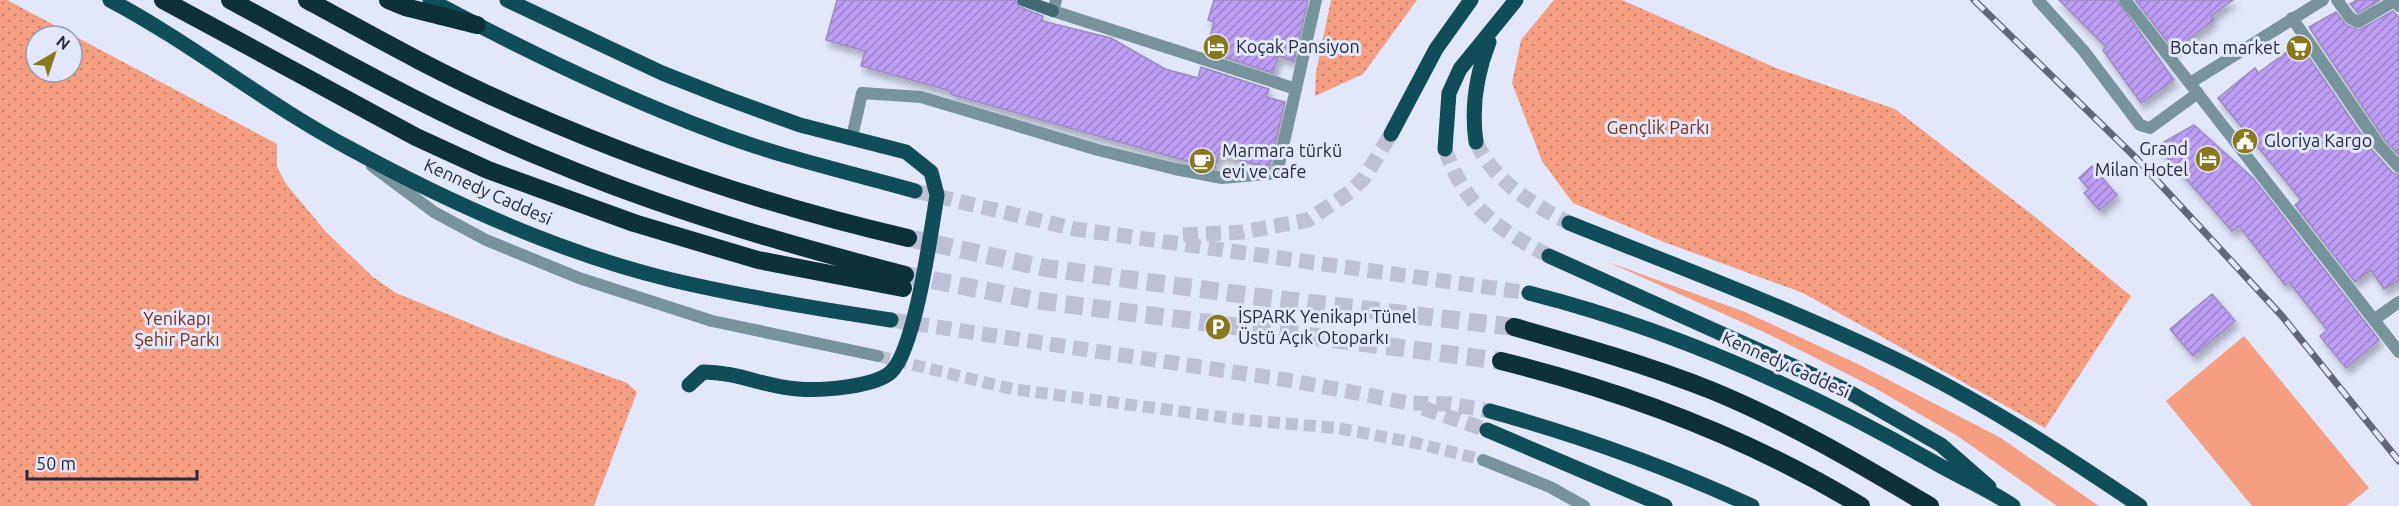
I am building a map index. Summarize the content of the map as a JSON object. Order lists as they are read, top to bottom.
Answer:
{
  "streets": {
    "main road": ["Kennedy Caddesi"]
  },
  "parks": ["Gençlik Parkı", "Yenikapı Şehir Parkı"],
  "places": {
    "hotel": ["Koçak Pansiyon", "Grand Milan Hotel"],
    "supermarket": ["Botan market"],
    "public building": ["Gloriya Kargo"],
    "cafe": ["Marmara türkü evi ve cafe"],
    "parking": ["İSPARK Yenikapı Tünel Üstü Açık Otoparkı"]
  },
  "scale_bar": "50 m",
  "north": "top right"
}
